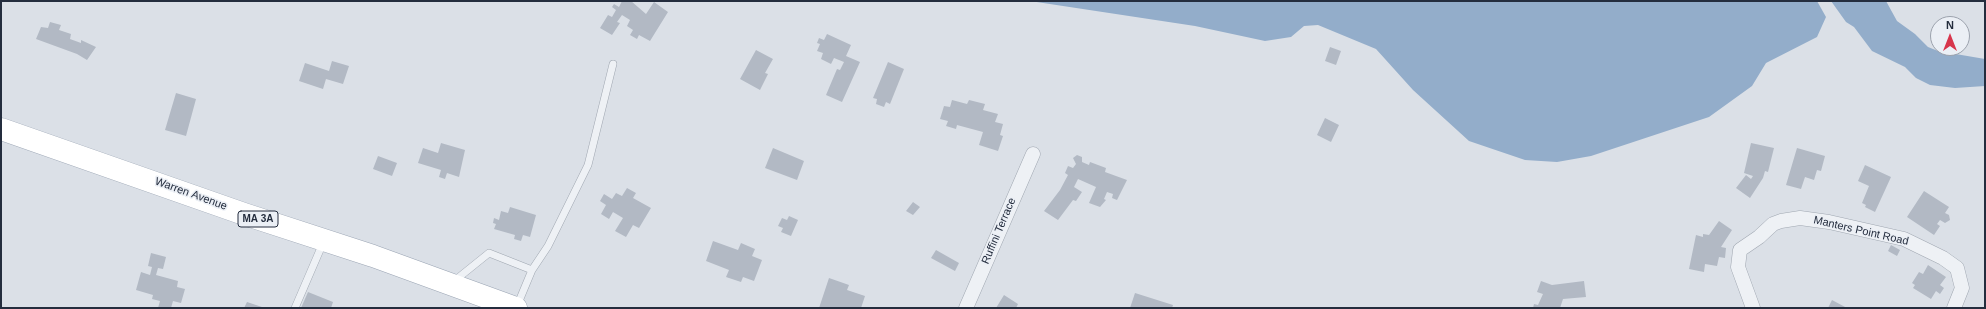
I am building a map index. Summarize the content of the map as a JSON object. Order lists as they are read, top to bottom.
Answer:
{
  "streets": {
    "main road": ["Warren Avenue", "MA 3A"],
    "street": ["Ruffini Terrace", "Manters Point Road"]
  },
  "north": "top"
}
